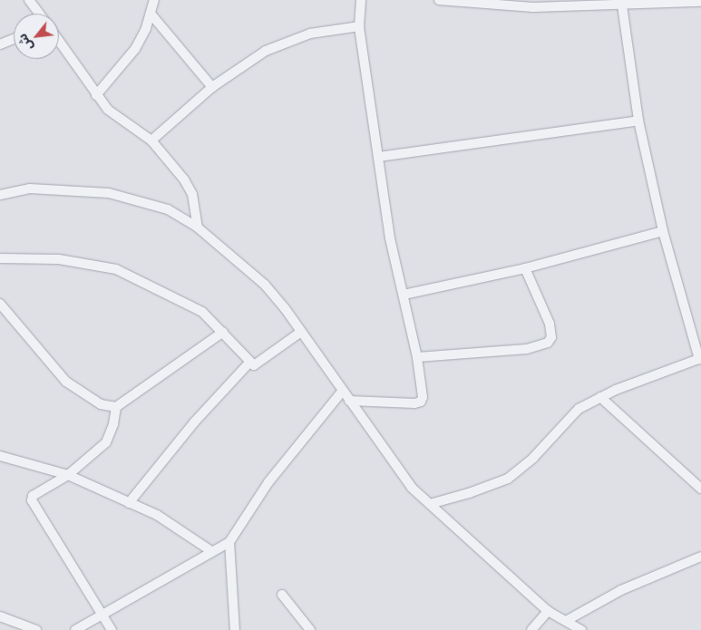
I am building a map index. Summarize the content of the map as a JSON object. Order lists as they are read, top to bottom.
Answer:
{
  "north": "bottom left"
}
